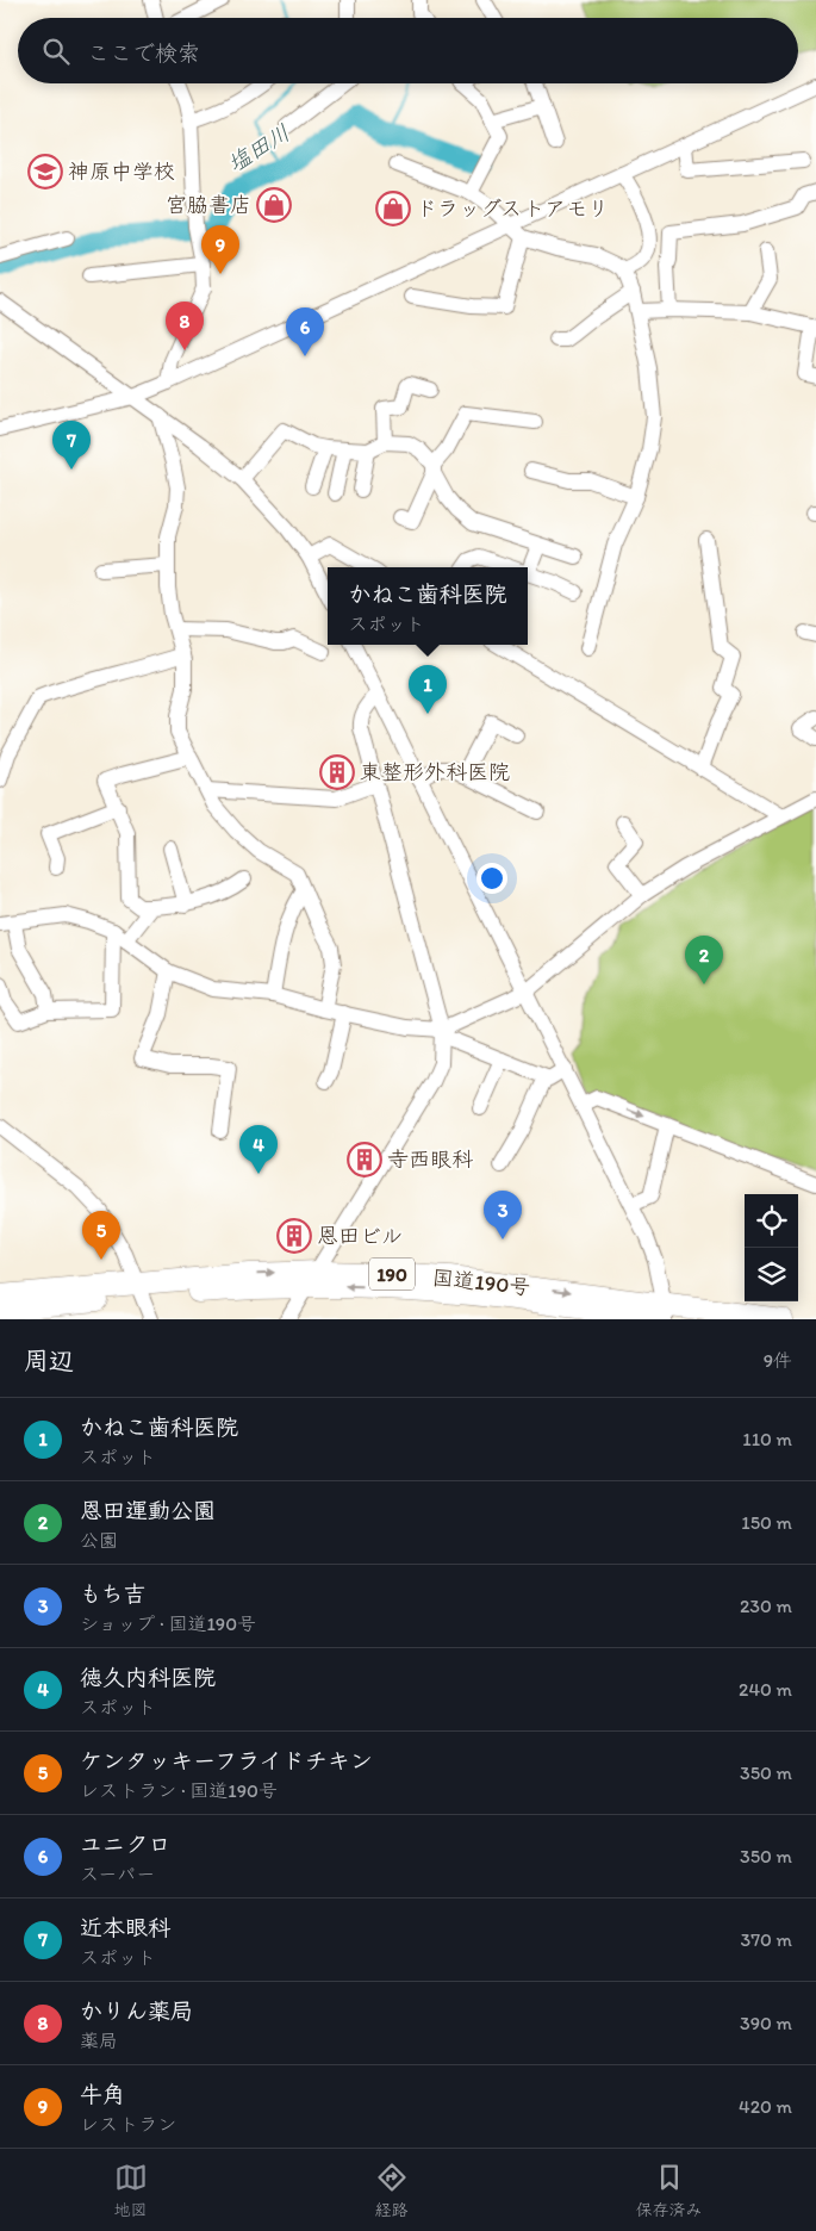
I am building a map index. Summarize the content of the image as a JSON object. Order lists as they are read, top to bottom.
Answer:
{
  "streets": {
    "highway": ["190", "国道190号"]
  },
  "water": ["塩田川"],
  "places": {
    "school or university": ["神原中学校"],
    "shop": ["宮脇書店", "ドラッグストアモリ"],
    "building": ["東整形外科医院", "寺西眼科", "恩田ビル"]
  },
  "page": {
    "search": "ここで検索",
    "pins": [
      "9",
      "8",
      "6",
      "7",
      "1",
      "2",
      "4",
      "3",
      "5"
    ],
    "popup": ["かねこ歯科医院", "スポット"],
    "heading": ["周辺", "9件"],
    "list": [
      {
        "mark": "1",
        "name": "かねこ歯科医院",
        "note": "スポット",
        "value": "110 m"
      },
      {
        "mark": "2",
        "name": "恩田運動公園",
        "note": "公園",
        "value": "150 m"
      },
      {
        "mark": "3",
        "name": "もち吉",
        "note": "ショップ · 国道190号",
        "value": "230 m"
      },
      {
        "mark": "4",
        "name": "徳久内科医院",
        "note": "スポット",
        "value": "240 m"
      },
      {
        "mark": "5",
        "name": "ケンタッキーフライドチキン",
        "note": "レストラン · 国道190号",
        "value": "350 m"
      },
      {
        "mark": "6",
        "name": "ユニクロ",
        "note": "スーパー",
        "value": "350 m"
      },
      {
        "mark": "7",
        "name": "近本眼科",
        "note": "スポット",
        "value": "370 m"
      },
      {
        "mark": "8",
        "name": "かりん薬局",
        "note": "薬局",
        "value": "390 m"
      },
      {
        "mark": "9",
        "name": "牛角",
        "note": "レストラン",
        "value": "420 m"
      }
    ],
    "nav": ["地図", "経路", "保存済み"]
  }
}
